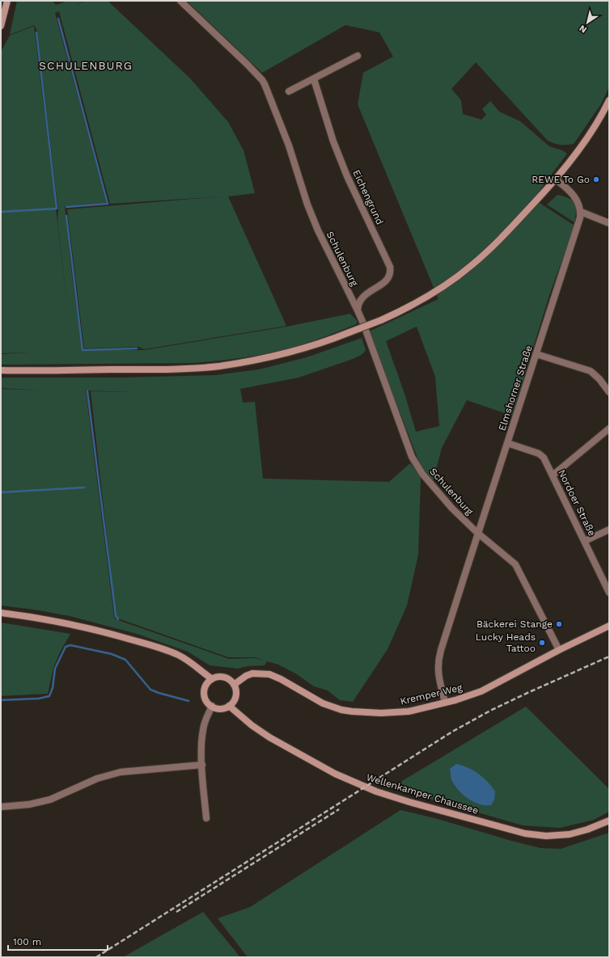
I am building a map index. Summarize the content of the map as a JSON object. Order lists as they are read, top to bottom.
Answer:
{
  "streets": {
    "main road": ["Kremper Weg", "Wellenkamper Chaussee"],
    "street": [
      "Eichengrund",
      "Schulenburg",
      "Elmshorner Straße",
      "Nordoer Straße"
    ]
  },
  "crossings": [
    ["Eichengrund", "Schulenburg"],
    ["Schulenburg", "Elmshorner Straße"],
    ["Schulenburg", "Kremper Weg"],
    ["Elmshorner Straße", "Nordoer Straße"],
    ["Elmshorner Straße", "Kremper Weg"],
    ["Kremper Weg", "Wellenkamper Chaussee"]
  ],
  "districts": ["SCHULENBURG"],
  "places": ["REWE To Go", "Bäckerei Stange", "Lucky Heads Tattoo"],
  "scale_bar": "100 m",
  "north": "bottom left"
}
